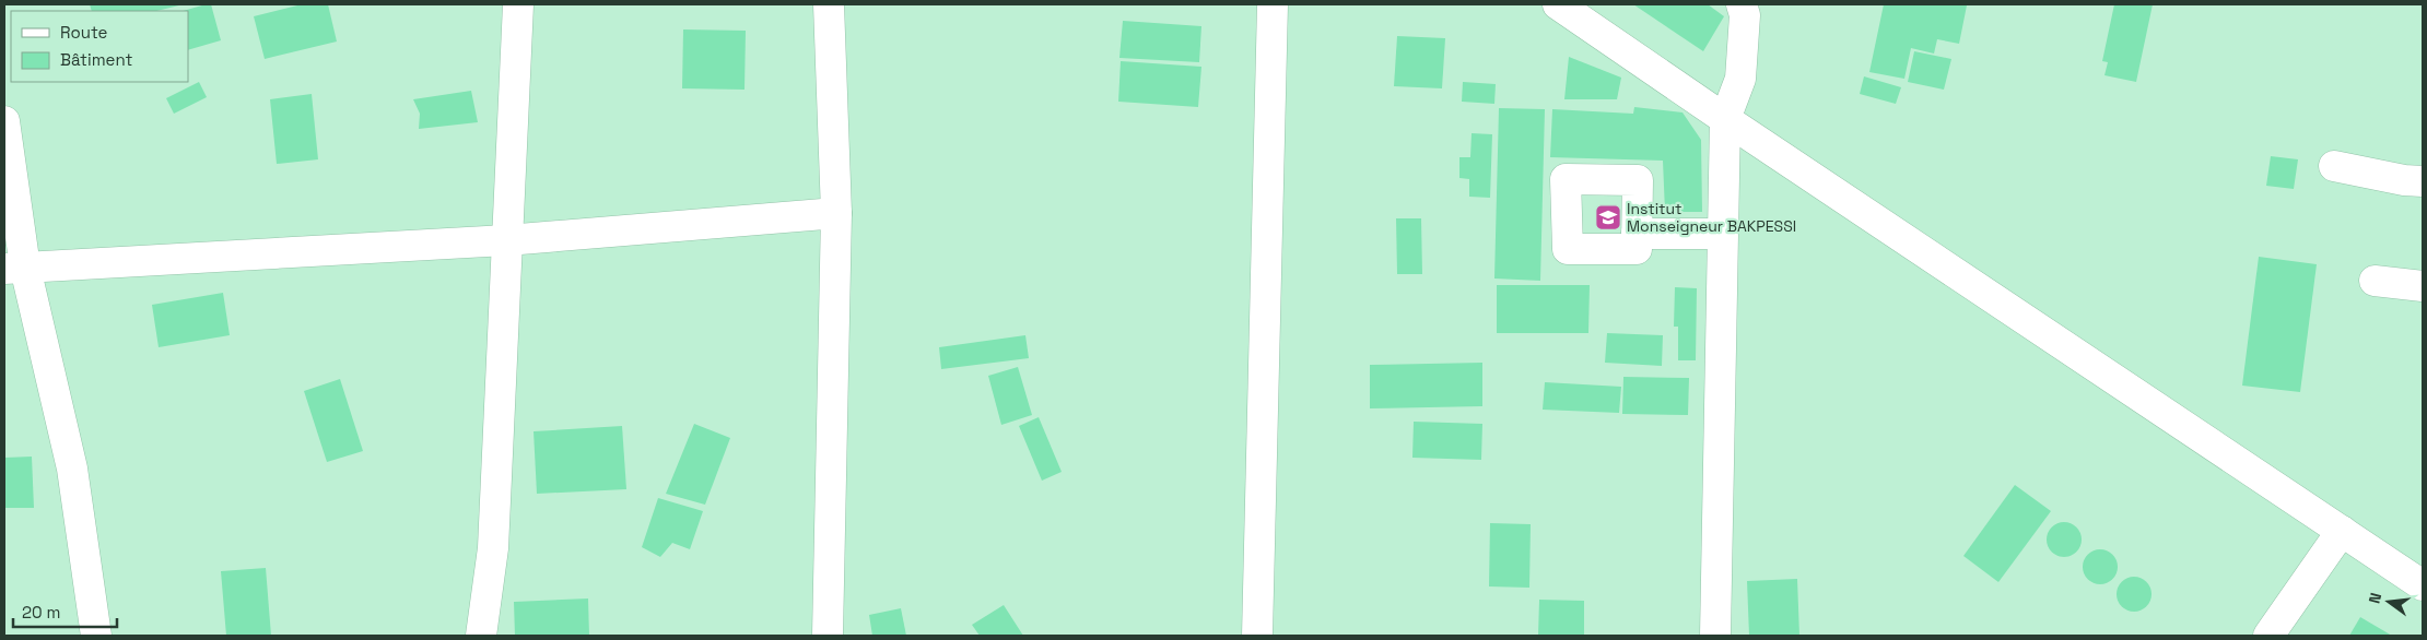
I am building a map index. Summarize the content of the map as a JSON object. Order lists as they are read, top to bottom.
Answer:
{
  "places": {
    "school or university": ["Institut Monseigneur BAKPESSI"]
  },
  "legend": ["Route", "Bâtiment"],
  "scale_bar": "20 m",
  "north": "left"
}
